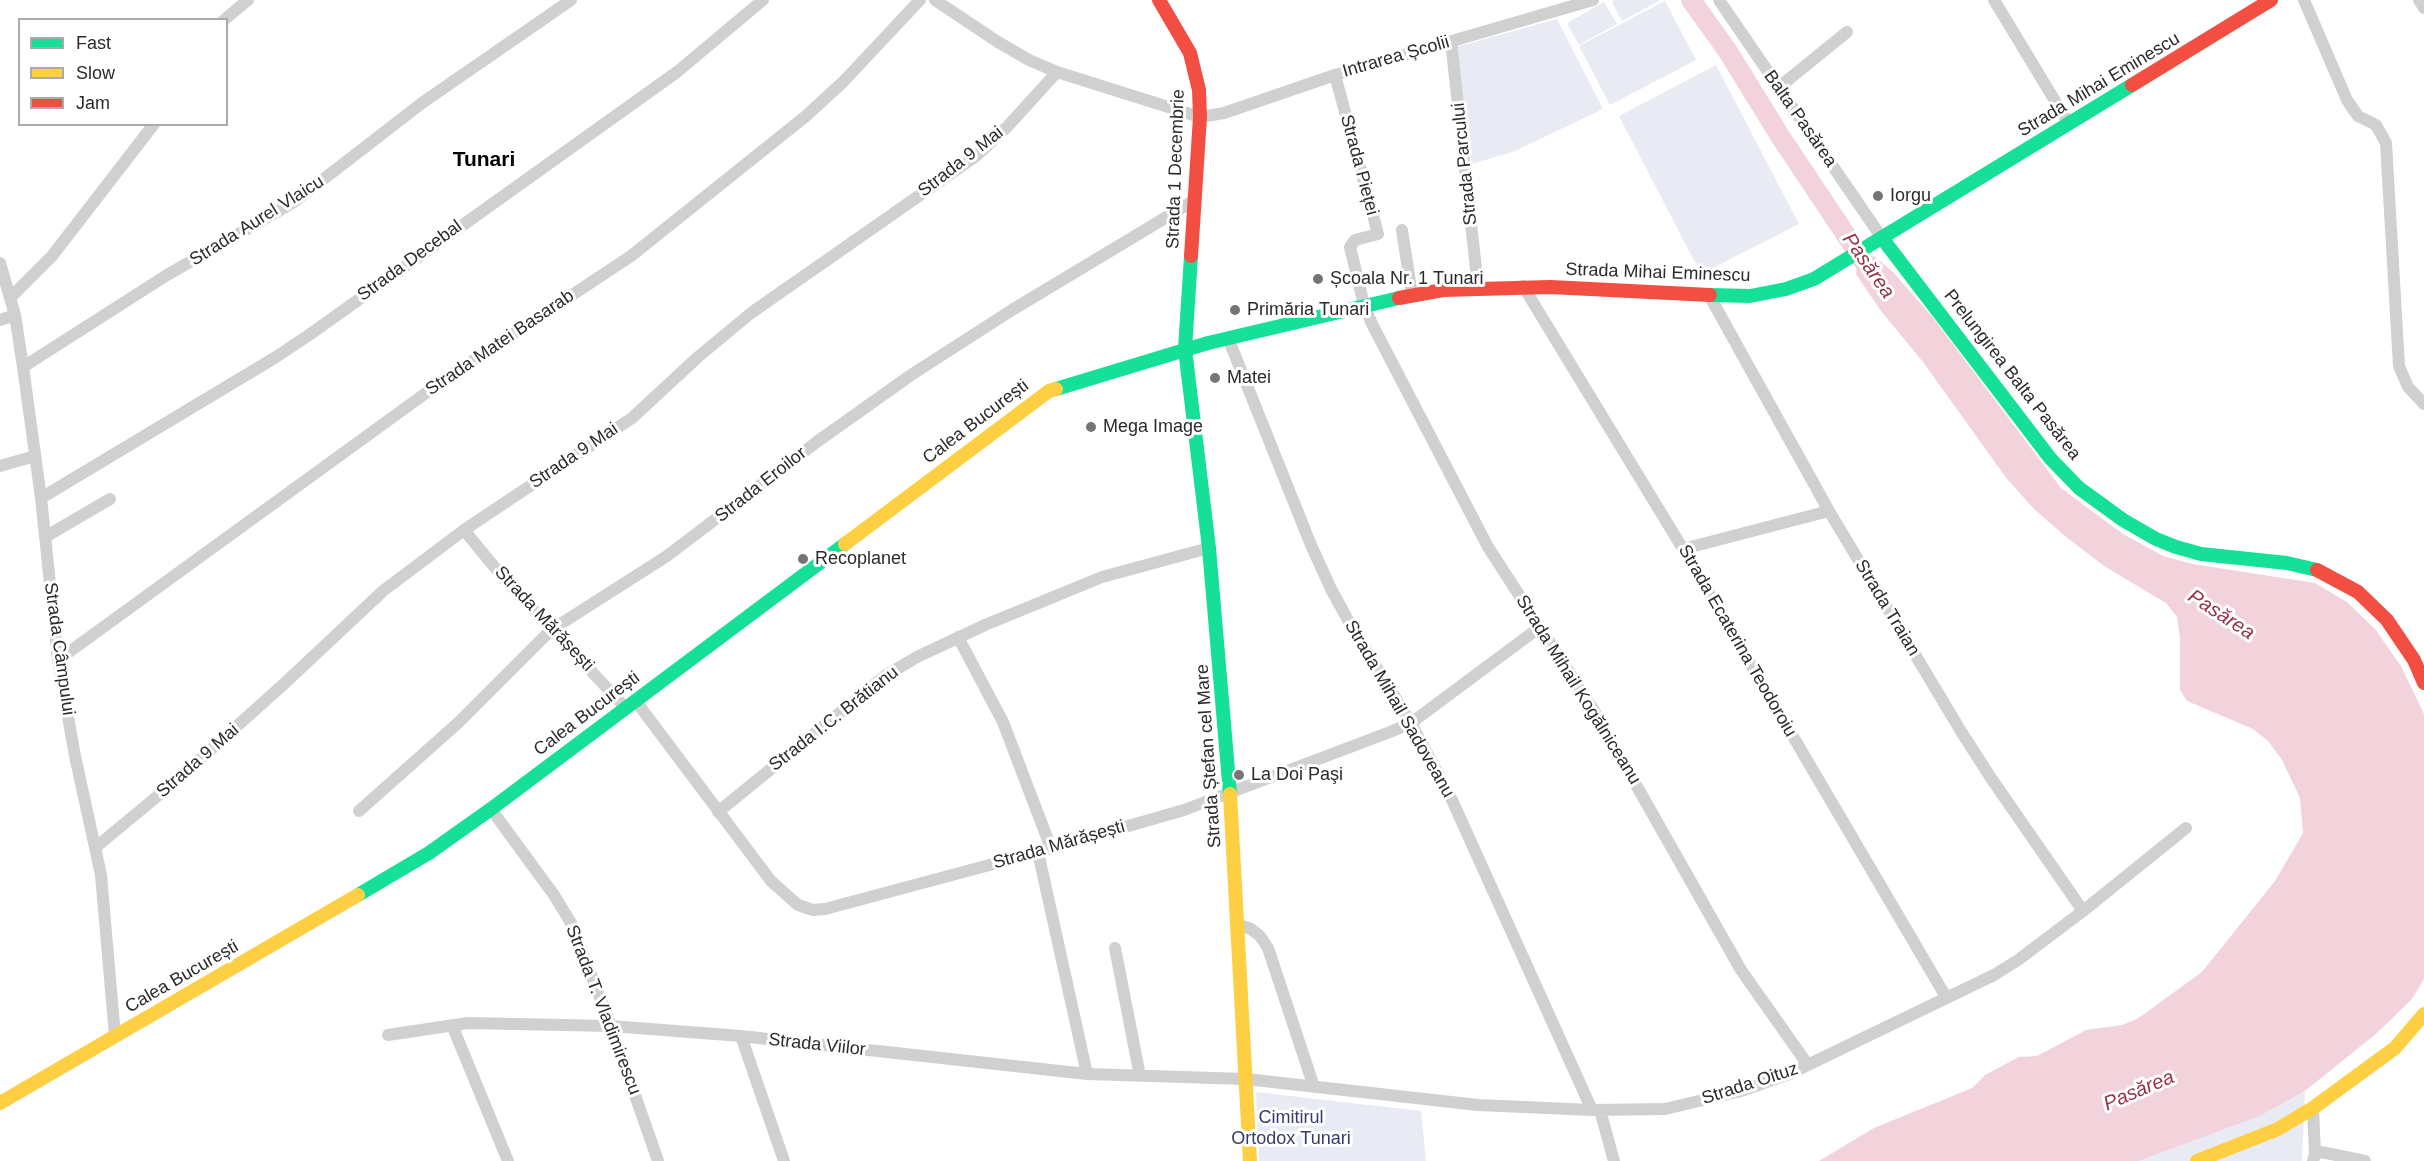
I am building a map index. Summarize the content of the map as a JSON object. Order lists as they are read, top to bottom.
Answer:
{
  "streets": {
    "main road": [
      "Strada Mihai Eminescu",
      "Strada 1 Decembrie",
      "Prelungirea Balta Pasărea",
      "Calea București",
      "Strada Ștefan cel Mare"
    ],
    "street": [
      "Intrarea Școlii",
      "Balta Pasărea",
      "Strada 9 Mai",
      "Strada Parcului",
      "Strada Pieței",
      "Strada Aurel Vlaicu",
      "Strada Decebal",
      "Strada Matei Basarab",
      "Strada Eroilor",
      "Strada Traian",
      "Strada Mărășești",
      "Strada Ecaterina Teodoroiu",
      "Strada Câmpului",
      "Strada Mihail Kogălniceanu",
      "Strada Mihail Sadoveanu",
      "Strada I.C. Brătianu",
      "Strada T. Vladimirescu",
      "Strada Viilor",
      "Strada Oituz"
    ]
  },
  "crossings": [
    ["Intrarea Școlii", "Strada Parcului"],
    ["Intrarea Școlii", "Strada Pieței"],
    ["Intrarea Școlii", "Strada 1 Decembrie"],
    ["Strada Mihai Eminescu", "Balta Pasărea"],
    ["Strada Mihai Eminescu", "Strada Parcului"],
    ["Strada Mihai Eminescu", "Strada Pieței"],
    ["Strada Mihai Eminescu", "Strada 1 Decembrie"],
    ["Strada Mihai Eminescu", "Prelungirea Balta Pasărea"],
    ["Strada Mihai Eminescu", "Calea București"],
    ["Strada Mihai Eminescu", "Strada Traian"],
    ["Strada Mihai Eminescu", "Strada Ecaterina Teodoroiu"],
    ["Strada Mihai Eminescu", "Strada Mihail Kogălniceanu"],
    ["Strada Mihai Eminescu", "Strada Mihail Sadoveanu"],
    ["Strada Mihai Eminescu", "Strada Ștefan cel Mare"],
    ["Balta Pasărea", "Prelungirea Balta Pasărea"],
    ["Strada 9 Mai", "Strada Mărășești"],
    ["Strada 9 Mai", "Strada Câmpului"],
    ["Strada Pieței", "Strada Mihail Kogălniceanu"],
    ["Strada 1 Decembrie", "Calea București"],
    ["Strada 1 Decembrie", "Strada Eroilor"],
    ["Strada 1 Decembrie", "Strada Ștefan cel Mare"],
    ["Strada Aurel Vlaicu", "Strada Câmpului"],
    ["Strada Decebal", "Strada Câmpului"],
    ["Strada Matei Basarab", "Strada Câmpului"],
    ["Calea București", "Strada Mărășești"],
    ["Calea București", "Strada Câmpului"],
    ["Calea București", "Strada Ștefan cel Mare"],
    ["Calea București", "Strada T. Vladimirescu"],
    ["Strada Eroilor", "Strada Mărășești"],
    ["Strada Traian", "Strada Oituz"],
    ["Strada Mărășești", "Strada Mihail Kogălniceanu"],
    ["Strada Mărășești", "Strada Mihail Sadoveanu"],
    ["Strada Mărășești", "Strada I.C. Brătianu"],
    ["Strada Mărășești", "Strada Ștefan cel Mare"],
    ["Strada Ecaterina Teodoroiu", "Strada Oituz"],
    ["Strada Mihail Kogălniceanu", "Strada Oituz"],
    ["Strada Mihail Sadoveanu", "Strada Oituz"],
    ["Strada I.C. Brătianu", "Strada Ștefan cel Mare"],
    ["Strada Ștefan cel Mare", "Strada Viilor"],
    ["Strada Ștefan cel Mare", "Strada Oituz"],
    ["Strada T. Vladimirescu", "Strada Viilor"],
    ["Strada Viilor", "Strada Oituz"]
  ],
  "districts": ["Tunari"],
  "water": ["Pasărea"],
  "parks": ["Cimitirul Ortodox Tunari"],
  "places": [
    "Iorgu",
    "Școala Nr. 1 Tunari",
    "Primăria Tunari",
    "Matei",
    "Mega Image",
    "Recoplanet",
    "La Doi Paşi"
  ],
  "legend": ["Fast", "Slow", "Jam"]
}
